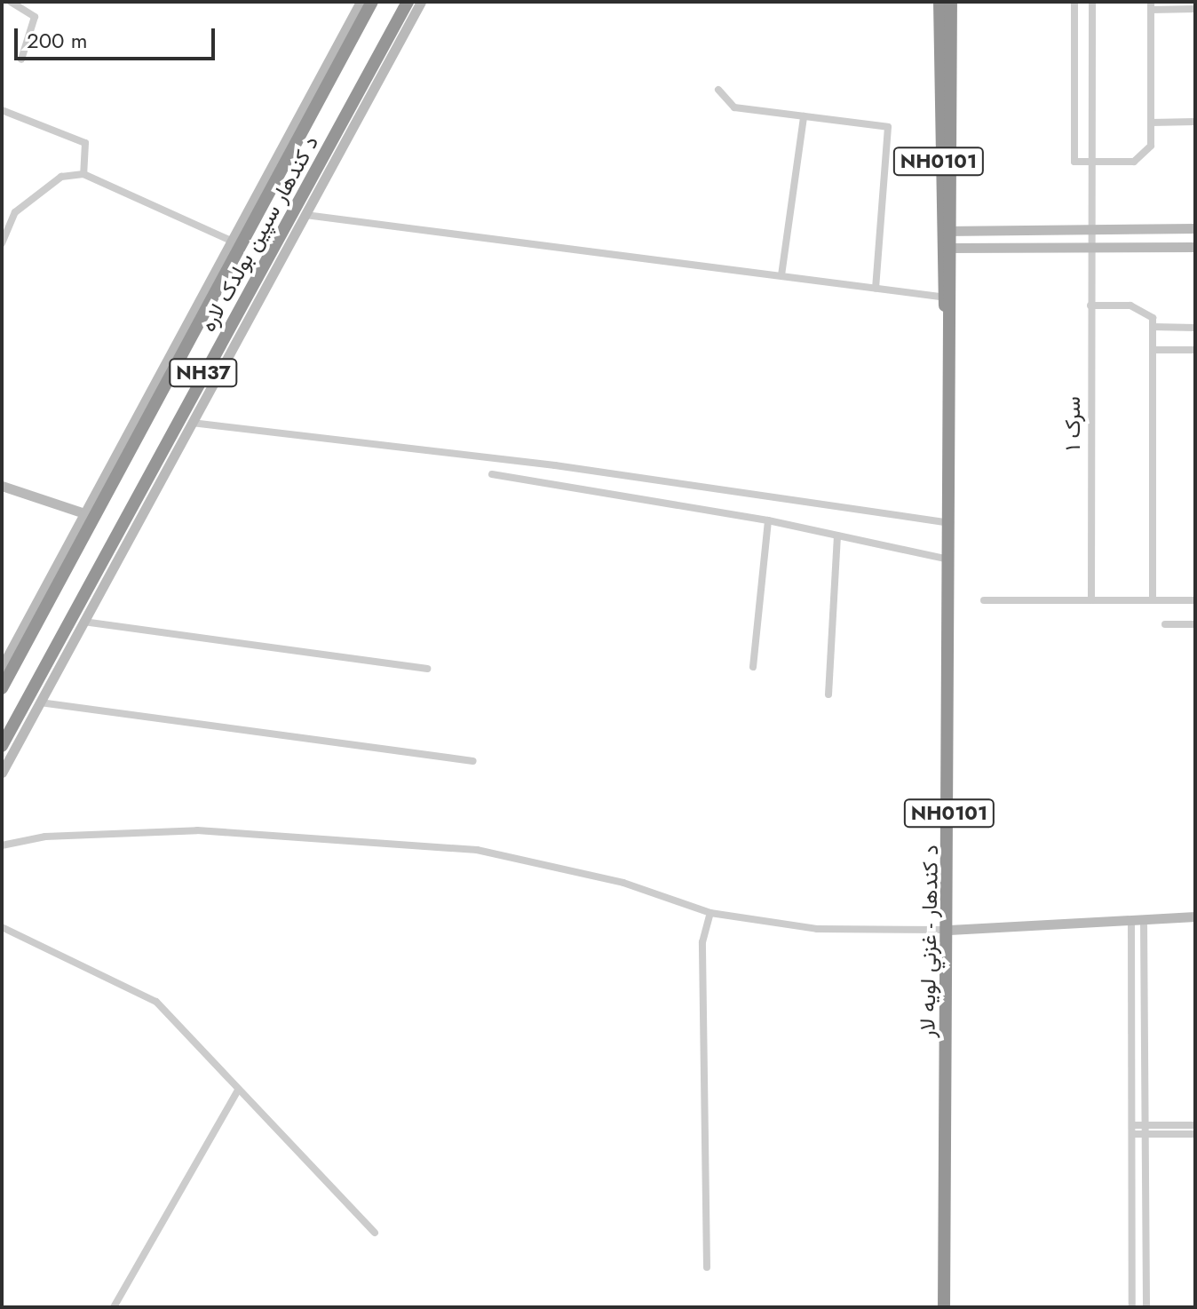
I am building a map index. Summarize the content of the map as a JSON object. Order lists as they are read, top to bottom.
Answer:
{
  "streets": {
    "highway": [
      "NH0101",
      "د کندهار سپین بولدک لاره",
      "NH37",
      "د کندهار - غزني لويه لار"
    ],
    "street": ["سرک ۱"]
  },
  "scale_bar": "200 m"
}
